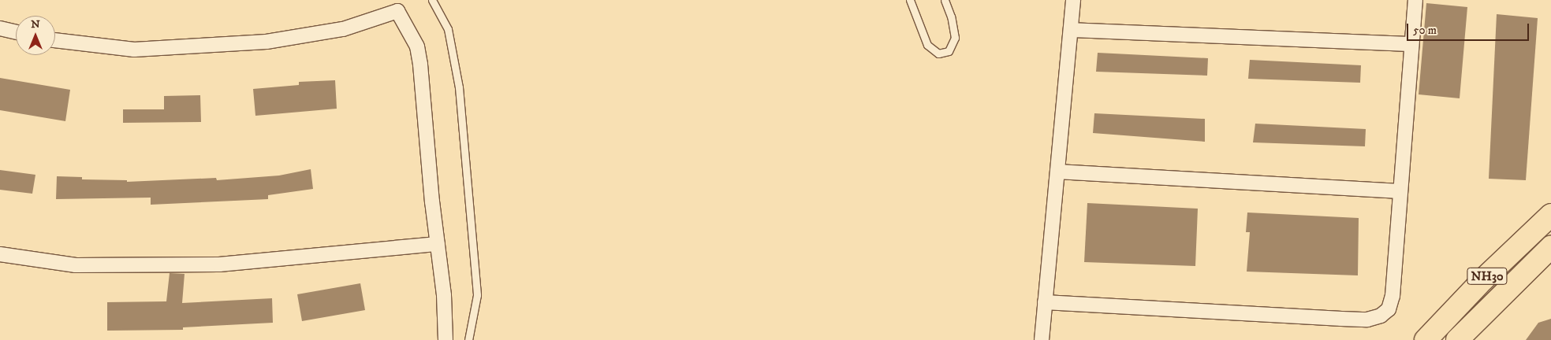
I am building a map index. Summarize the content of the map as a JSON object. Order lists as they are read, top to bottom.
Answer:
{
  "streets": {
    "highway": ["NH30"]
  },
  "scale_bar": "50 m",
  "north": "top"
}
